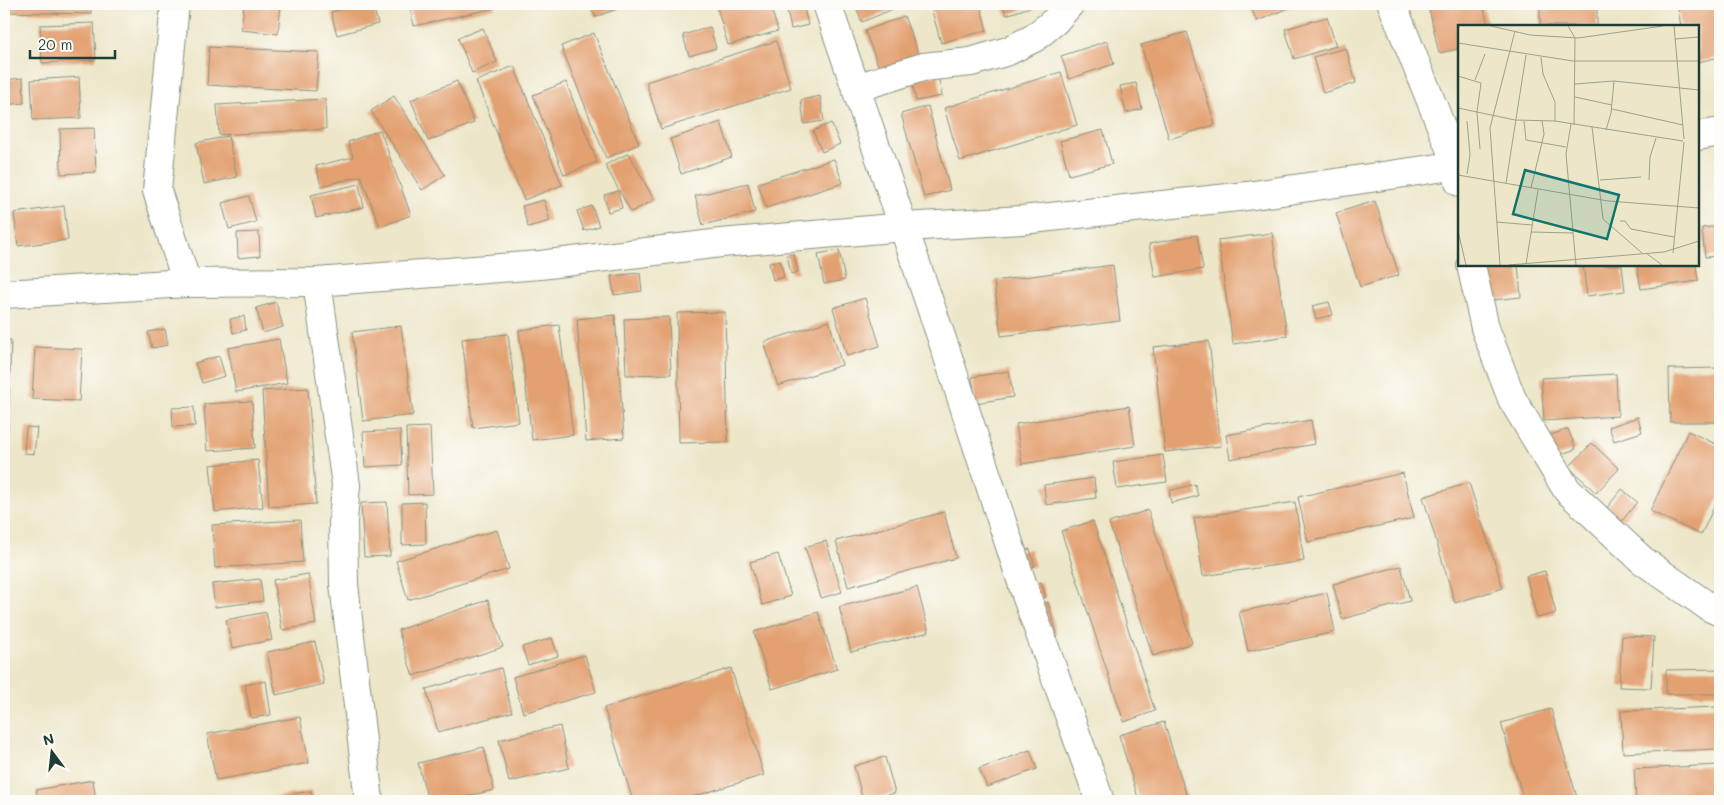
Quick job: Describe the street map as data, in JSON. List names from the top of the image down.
{
  "scale_bar": "20 m",
  "north": "top"
}
